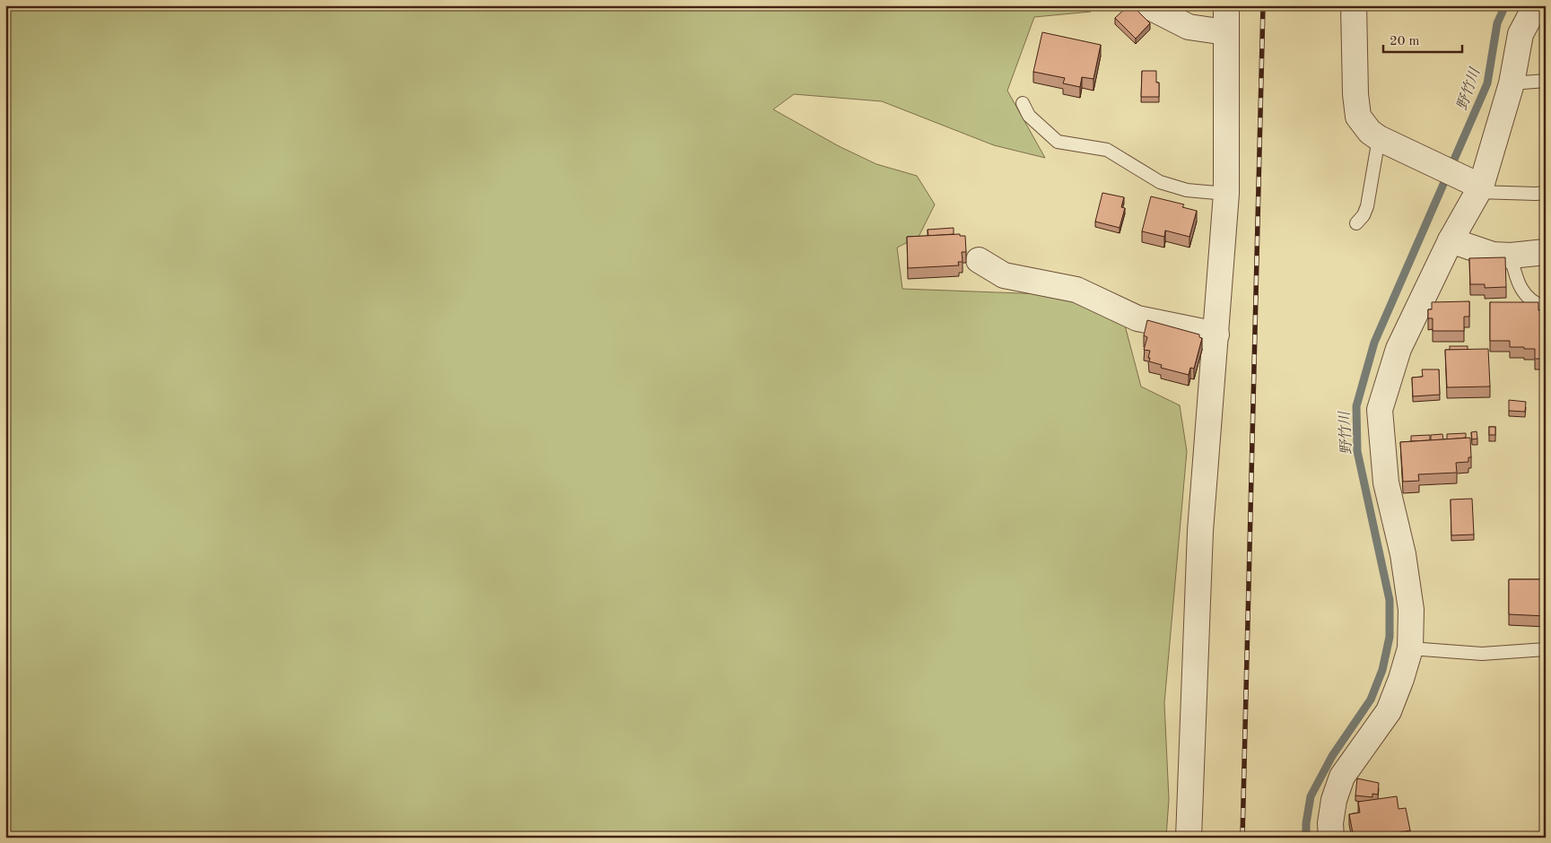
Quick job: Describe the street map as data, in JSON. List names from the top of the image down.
{
  "water": ["野竹川"],
  "scale_bar": "20 m"
}
